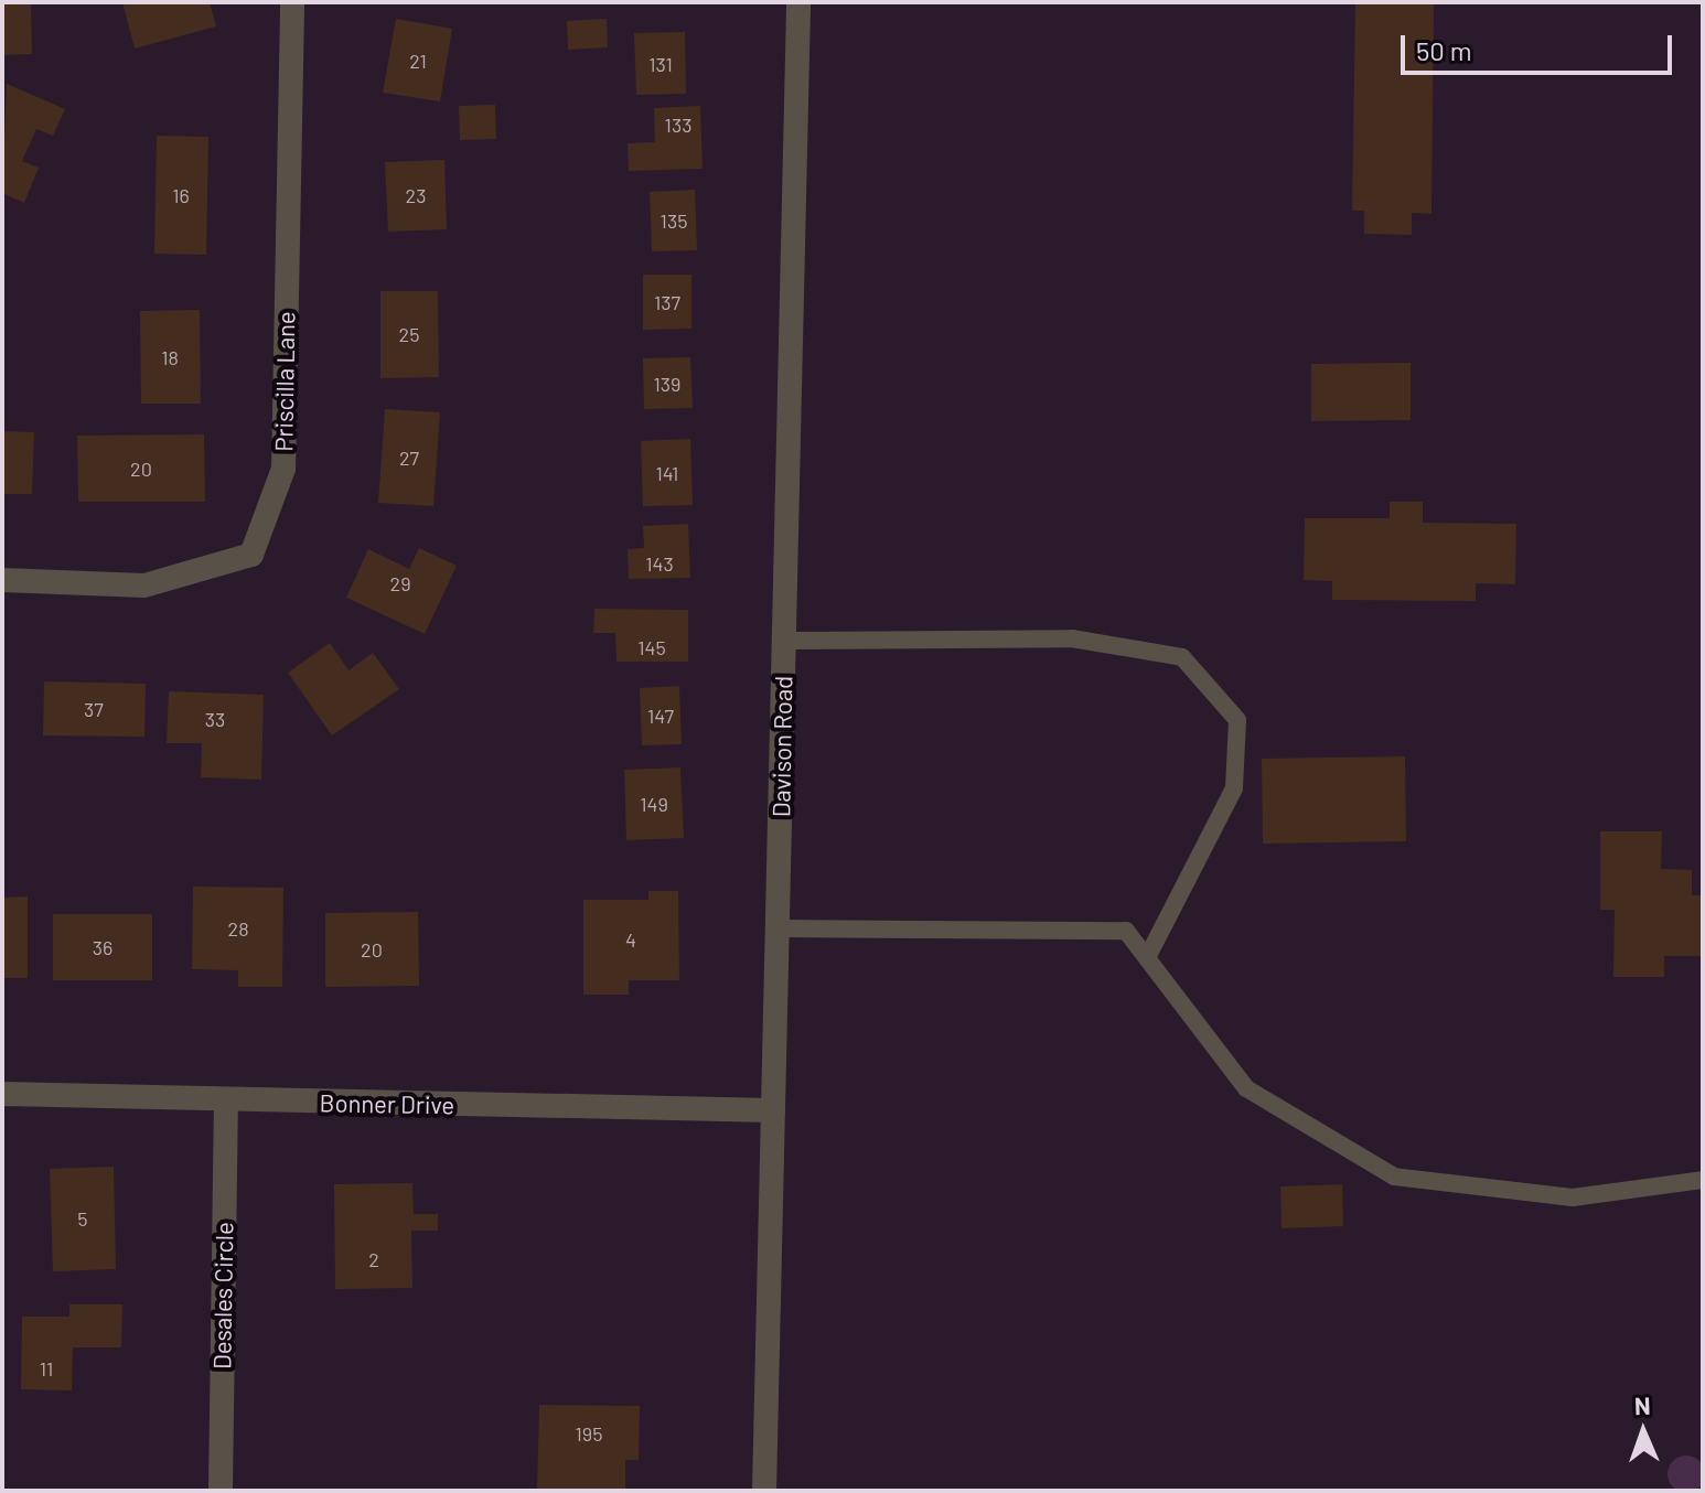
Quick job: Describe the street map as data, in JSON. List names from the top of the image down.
{
  "streets": {
    "street": [
      "Priscilla Lane",
      "Davison Road",
      "Bonner Drive",
      "Desales Circle"
    ]
  },
  "crossings": [
    ["Davison Road", "Bonner Drive"],
    ["Bonner Drive", "Desales Circle"]
  ],
  "house_numbers": [
    "21",
    "131",
    "133",
    "16",
    "23",
    "135",
    "137",
    "25",
    "18",
    "139",
    "27",
    "20",
    "141",
    "143",
    "29",
    "145",
    "37",
    "147",
    "33",
    "149",
    "28",
    "4",
    "36",
    "20",
    "5",
    "2",
    "11",
    "195"
  ],
  "scale_bar": "50 m",
  "north": "top"
}
